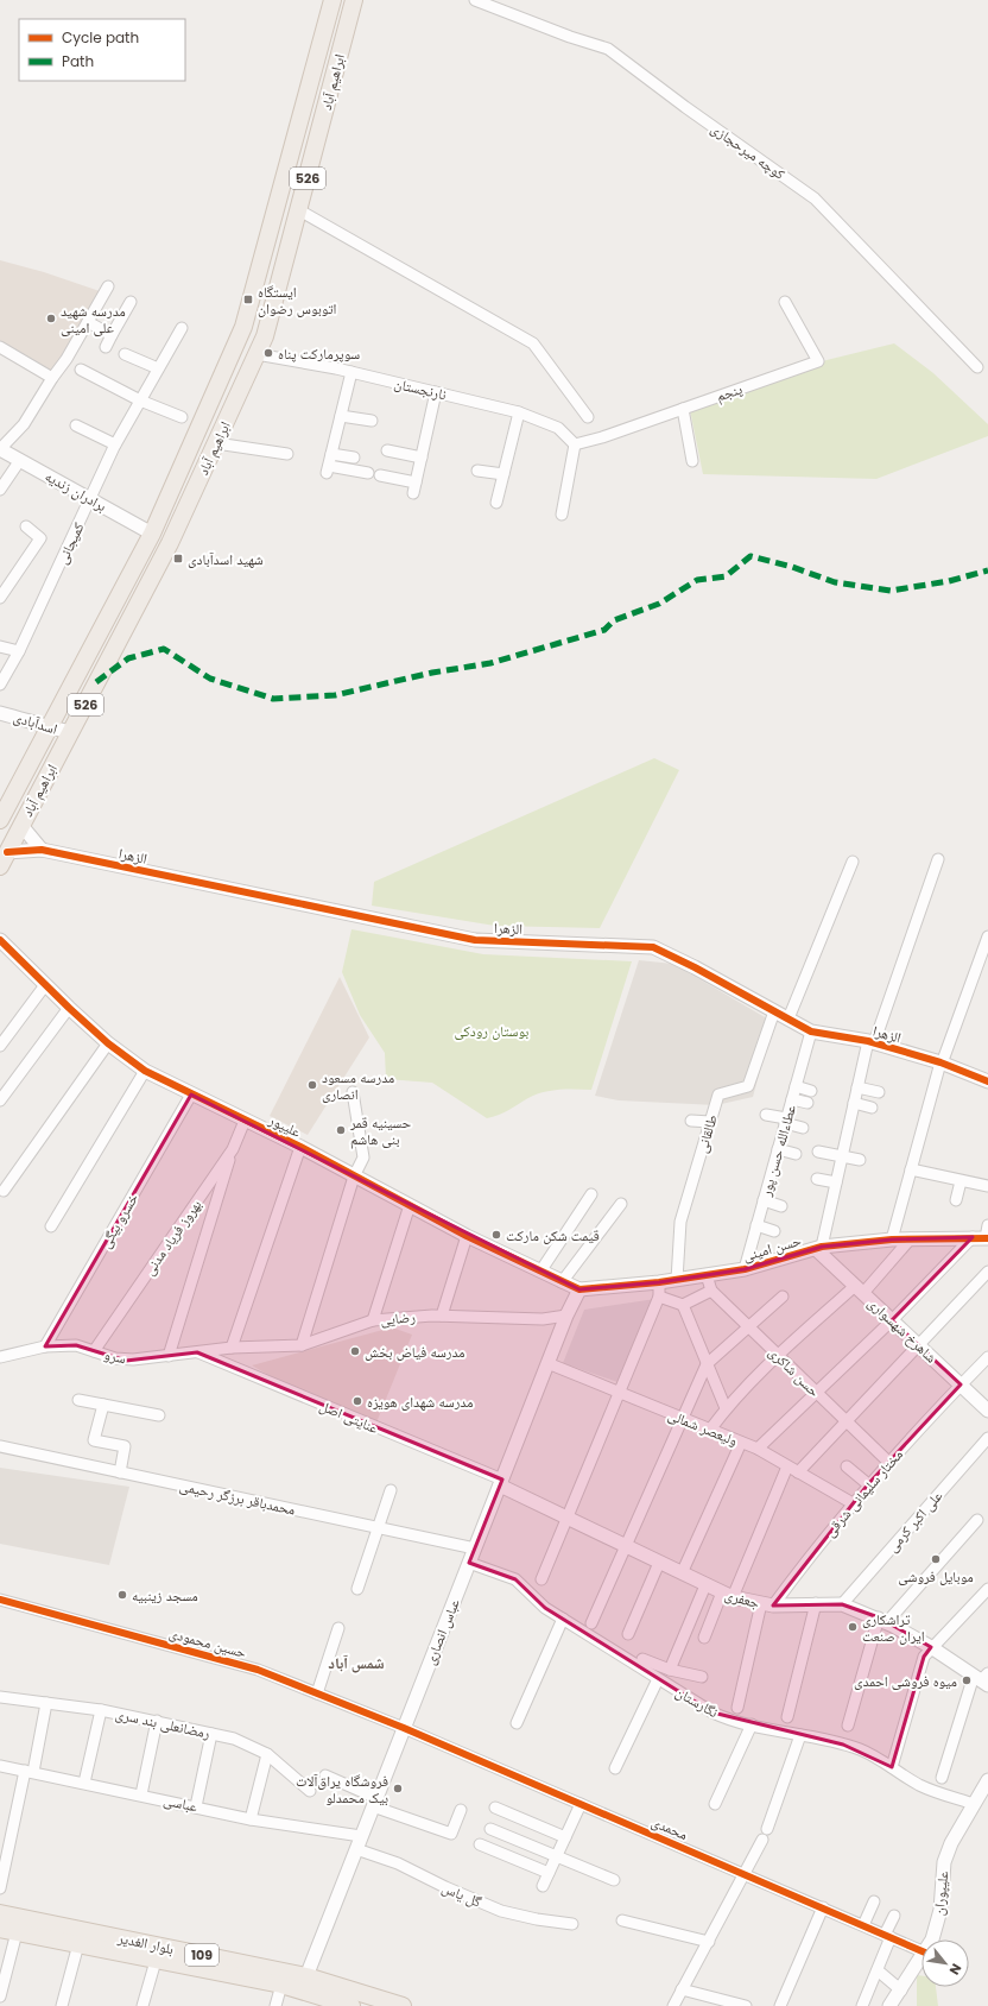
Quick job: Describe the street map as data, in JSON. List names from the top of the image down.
{
  "streets": {
    "main road": [
      "ابراهیم آباد",
      "526",
      "بلوار الغدیر",
      "109"
    ],
    "street": [
      "کوچه میرحجازی",
      "نارنجستان",
      "پنجم",
      "برادران زندیه",
      "کمیجانی",
      "اسدآبادی",
      "الزهرا",
      "علیپور",
      "طالقانی",
      "عطاءالله حسن پور",
      "خسرو بیگی",
      "بهروز فریاد مدنی",
      "حسن امینی",
      "رضایی",
      "شاهرخ شهسواری",
      "سرو",
      "حسن شاکری",
      "عنایتی اصل",
      "ولیعصر شمالی",
      "مختار سلیمانی شرقی",
      "محمدباقر برزگر رحیمی",
      "علی اکبر کرمی",
      "جعفری",
      "عباس انصاری",
      "حسین محمودی",
      "نگارستان",
      "رمضانعلی بند سری",
      "عباسی",
      "محمدی",
      "علیپوران",
      "گل یاس"
    ]
  },
  "crossings": [
    ["ابراهیم آباد", "نارنجستان"],
    ["ابراهیم آباد", "برادران زندیه"],
    ["ابراهیم آباد", "اسدآبادی"],
    ["ابراهیم آباد", "الزهرا"],
    ["نارنجستان", "پنجم"],
    ["برادران زندیه", "کمیجانی"],
    ["الزهرا", "طالقانی"],
    ["الزهرا", "عطاءالله حسن پور"],
    ["علیپور", "خسرو بیگی"],
    ["علیپور", "بهروز فریاد مدنی"],
    ["علیپور", "حسن امینی"],
    ["علیپور", "عباس انصاری"],
    ["طالقانی", "حسن امینی"],
    ["عطاءالله حسن پور", "حسن امینی"],
    ["خسرو بیگی", "سرو"],
    ["بهروز فریاد مدنی", "سرو"],
    ["حسن امینی", "شاهرخ شهسواری"],
    ["حسن امینی", "حسن شاکری"],
    ["حسن امینی", "عباس انصاری"],
    ["رضایی", "سرو"],
    ["رضایی", "عباس انصاری"],
    ["شاهرخ شهسواری", "مختار سلیمانی شرقی"],
    ["سرو", "عنایتی اصل"],
    ["حسن شاکری", "مختار سلیمانی شرقی"],
    ["عنایتی اصل", "جعفری"],
    ["عنایتی اصل", "عباس انصاری"],
    ["ولیعصر شمالی", "مختار سلیمانی شرقی"],
    ["ولیعصر شمالی", "عباس انصاری"],
    ["مختار سلیمانی شرقی", "جعفری"],
    ["محمدباقر برزگر رحیمی", "عباس انصاری"],
    ["علی اکبر کرمی", "جعفری"],
    ["جعفری", "عباس انصاری"],
    ["عباس انصاری", "حسین محمودی"],
    ["عباس انصاری", "نگارستان"],
    ["عباس انصاری", "عباسی"],
    ["عباس انصاری", "محمدی"],
    ["عباس انصاری", "گل یاس"],
    ["عباس انصاری", "بلوار الغدیر"],
    ["حسین محمودی", "محمدی"],
    ["نگارستان", "علیپوران"],
    ["عباسی", "گل یاس"]
  ],
  "districts": ["شمس آباد"],
  "parks": ["بوستان رودکی"],
  "places": {
    "transit": ["ایستگاه اتوبوس رضوان", "شهید اسدآبادی"],
    "other": [
      "مدرسه شهید علی امینی",
      "سوپرمارکت پناه",
      "مدرسه مسعود انصاری",
      "حسینیه قمر بنی هاشم",
      "قیمت شکن مارکت",
      "مدرسه فیاض بخش",
      "مدرسه شهدای هویزه",
      "موبایل فروشی",
      "مسجد زینبیه",
      "تراشکاری ایران صنعت",
      "میوه فروشی احمدی",
      "فروشگاه یراق‌آلات بیک محمدلو"
    ]
  },
  "legend": ["Cycle path", "Path"],
  "north": "bottom right"
}
